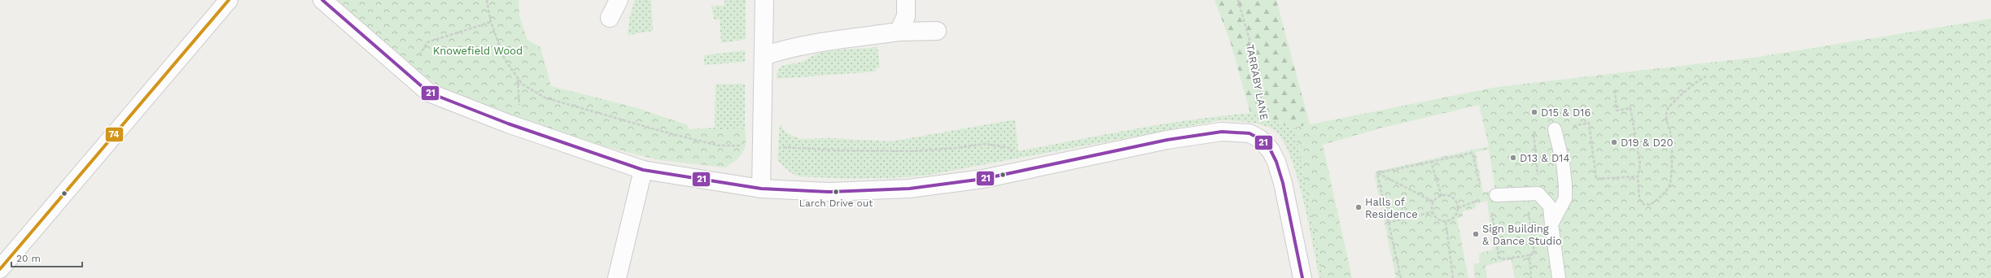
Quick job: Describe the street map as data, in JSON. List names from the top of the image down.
{
  "streets": {
    "path": ["TARRABY LANE"]
  },
  "parks": ["Knowefield Wood"],
  "places": [
    "D15 & D16",
    "D19 & D20",
    "D13 & D14",
    "Larch Drive out",
    "Halls of Residence",
    "Sign Building & Dance Studio"
  ],
  "lines": ["transit line 21", "transit line 74"],
  "scale_bar": "20 m"
}
